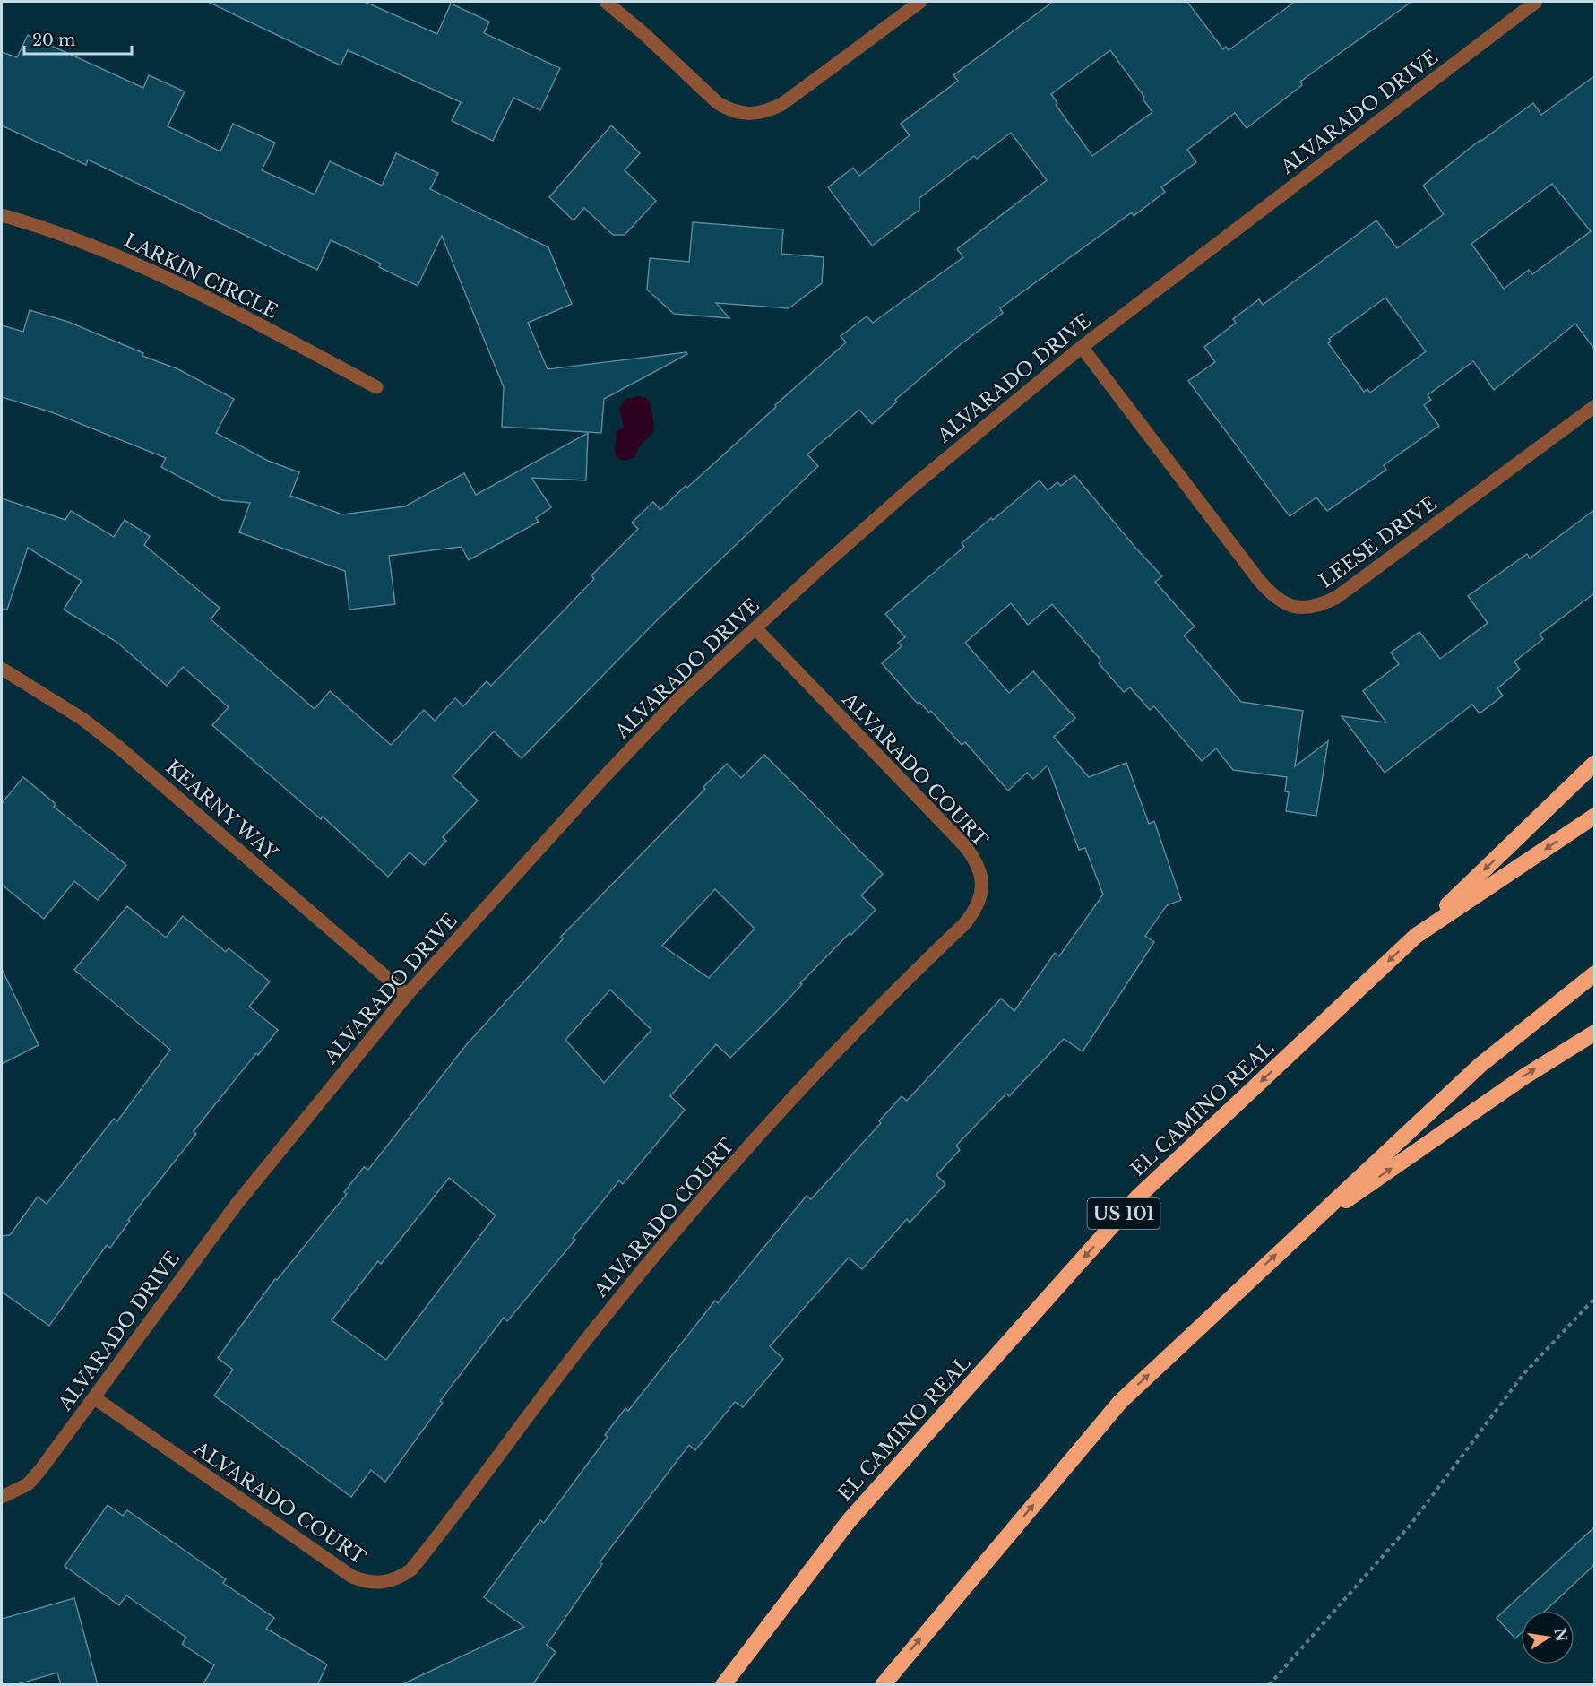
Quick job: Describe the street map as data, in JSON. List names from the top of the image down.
{
  "streets": {
    "highway": ["EL CAMINO REAL", "US 101"],
    "street": [
      "ALVARADO DRIVE",
      "LARKIN CIRCLE",
      "LEESE DRIVE",
      "ALVARADO COURT",
      "KEARNY WAY"
    ]
  },
  "crossings": [
    ["ALVARADO DRIVE", "LEESE DRIVE"],
    ["ALVARADO DRIVE", "ALVARADO COURT"],
    ["ALVARADO DRIVE", "KEARNY WAY"]
  ],
  "scale_bar": "20 m",
  "north": "right"
}
